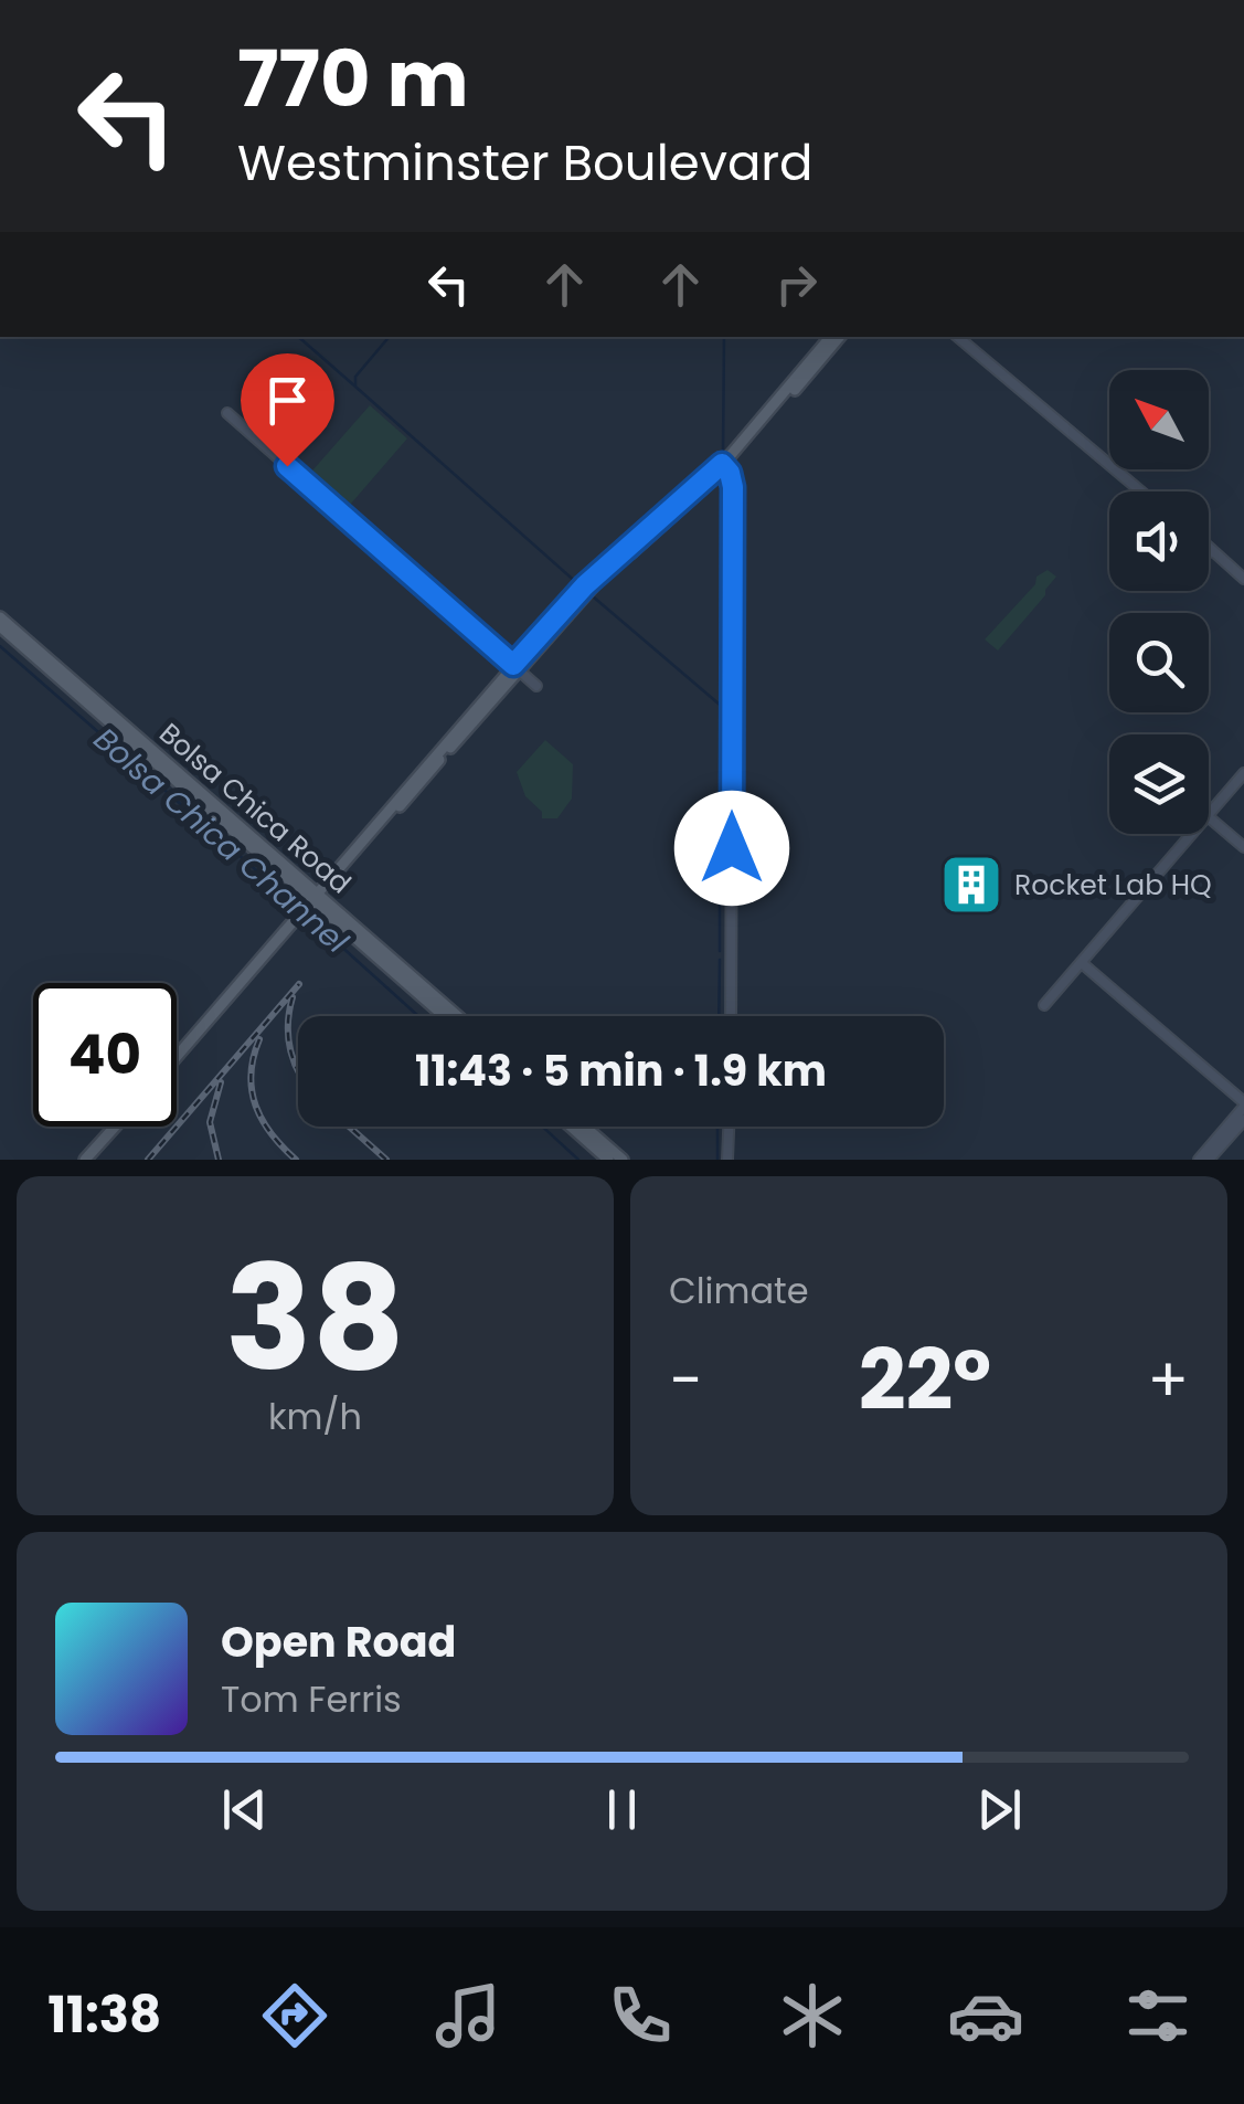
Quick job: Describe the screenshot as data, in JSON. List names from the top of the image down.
{
  "streets": {
    "main road": ["Bolsa Chica Road"]
  },
  "water": ["Bolsa Chica Channel"],
  "places": {
    "building": ["Rocket Lab HQ"]
  },
  "north": "top left",
  "page": {
    "turn": ["770 m", "Westminster Boulevard"],
    "limit": "40",
    "trip": "11:43 · 5 min · 1.9 km",
    "tile": [
      ["38", "km/h"],
      "Climate"
    ],
    "heat": ["−", "22°", "+"],
    "song": ["Open Road", "Tom Ferris"],
    "tabs": "11:38"
  }
}
